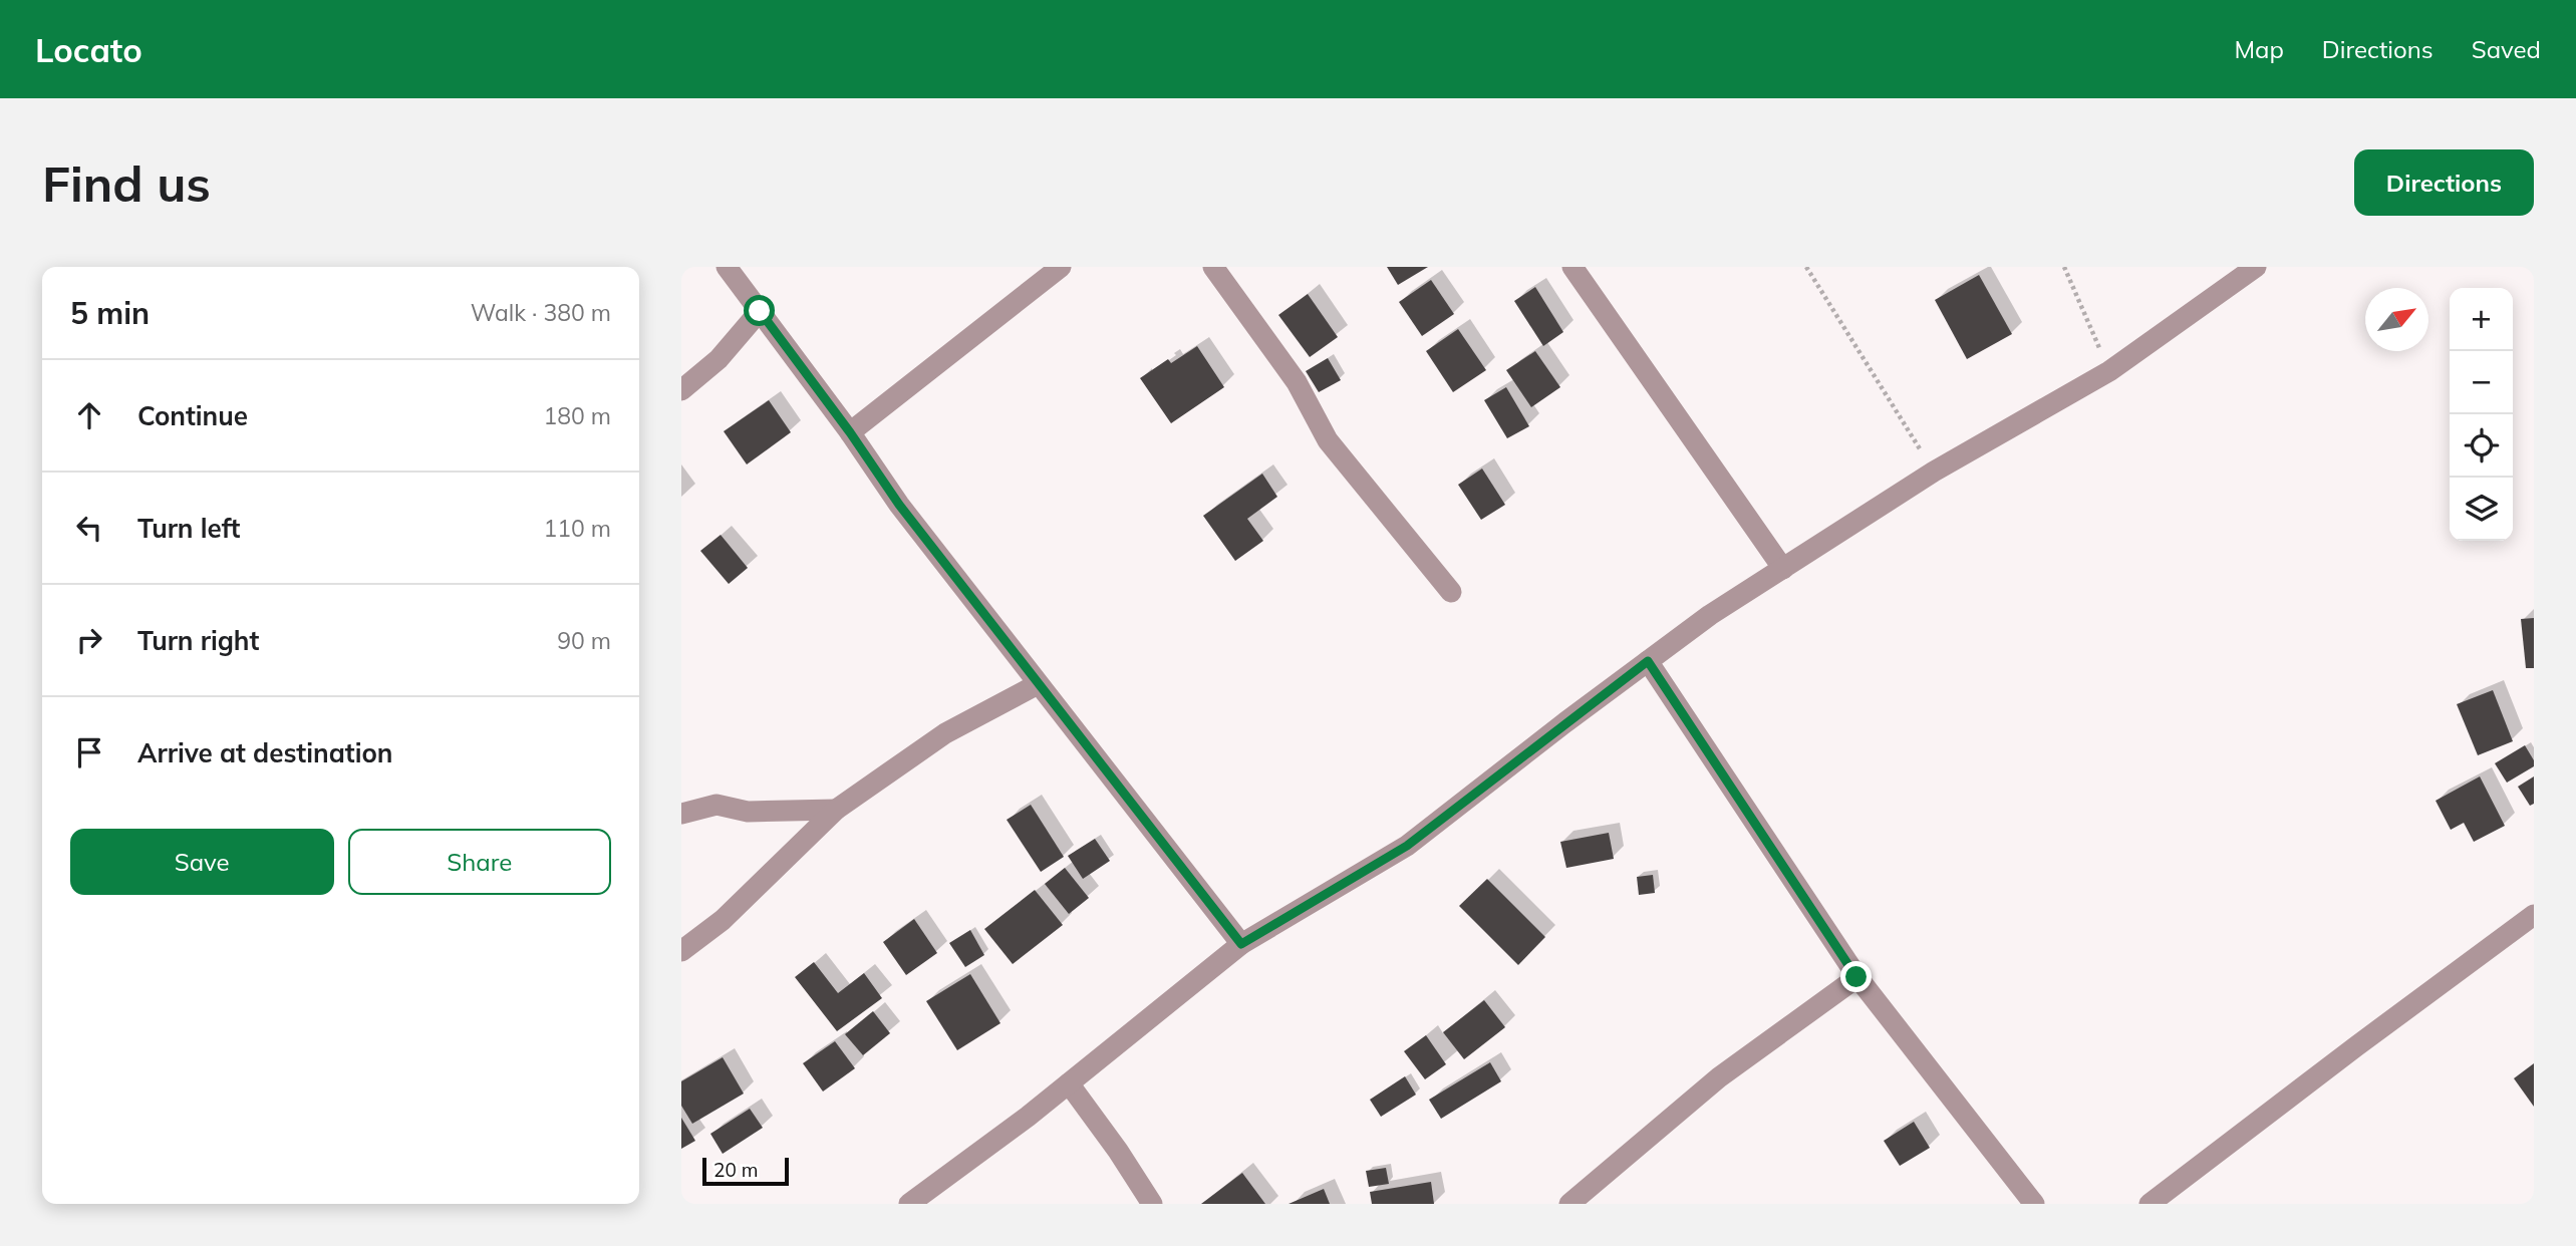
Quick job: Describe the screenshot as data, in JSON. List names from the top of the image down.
{
  "scale_bar": "20 m",
  "north": "top right",
  "page": {
    "header": "Locato",
    "nav": ["Map", "Directions", "Saved"],
    "buttons": [
      "Directions",
      ["Save", "Share"]
    ],
    "title": "Find us",
    "heading": ["5 min", "Walk · 380 m"],
    "map_buttons": ["+", "−"],
    "list": [
      ["Continue", "180 m"],
      ["Turn left", "110 m"],
      ["Turn right", "90 m"],
      "Arrive at destination"
    ],
    "scale": "20 m"
  }
}
